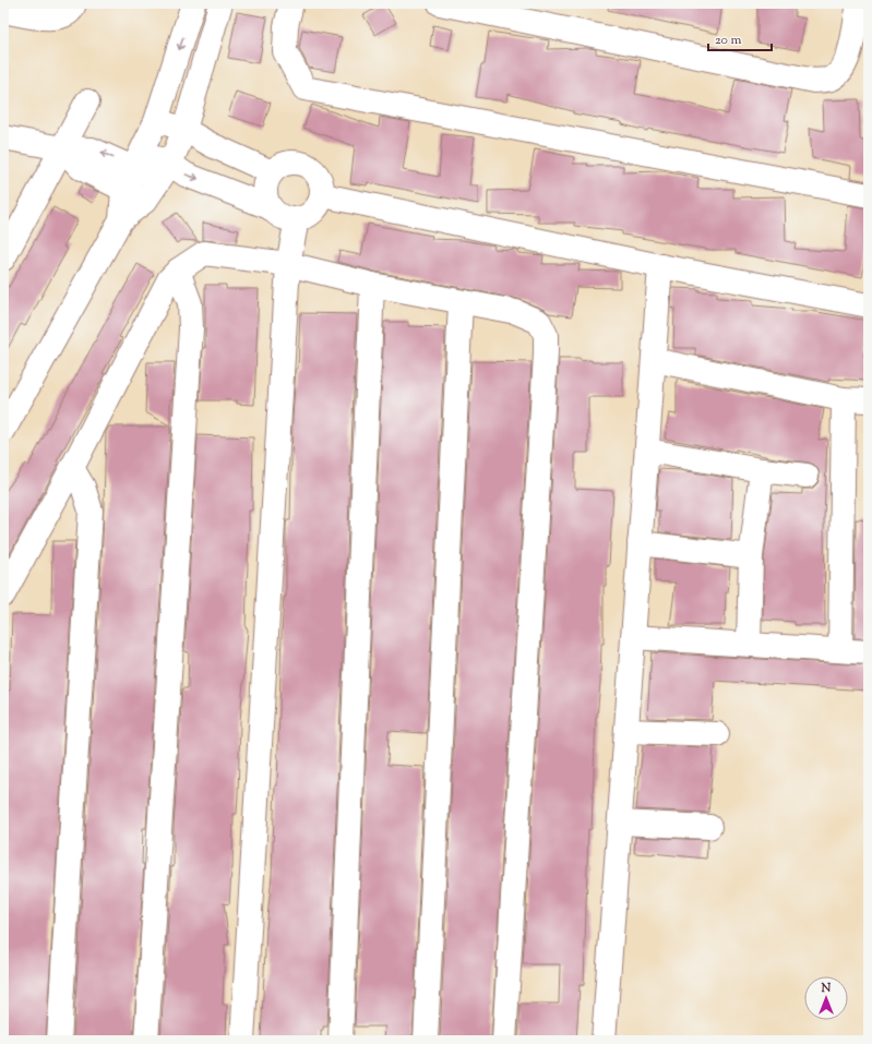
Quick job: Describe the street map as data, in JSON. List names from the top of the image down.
{
  "scale_bar": "20 m",
  "north": "top"
}
